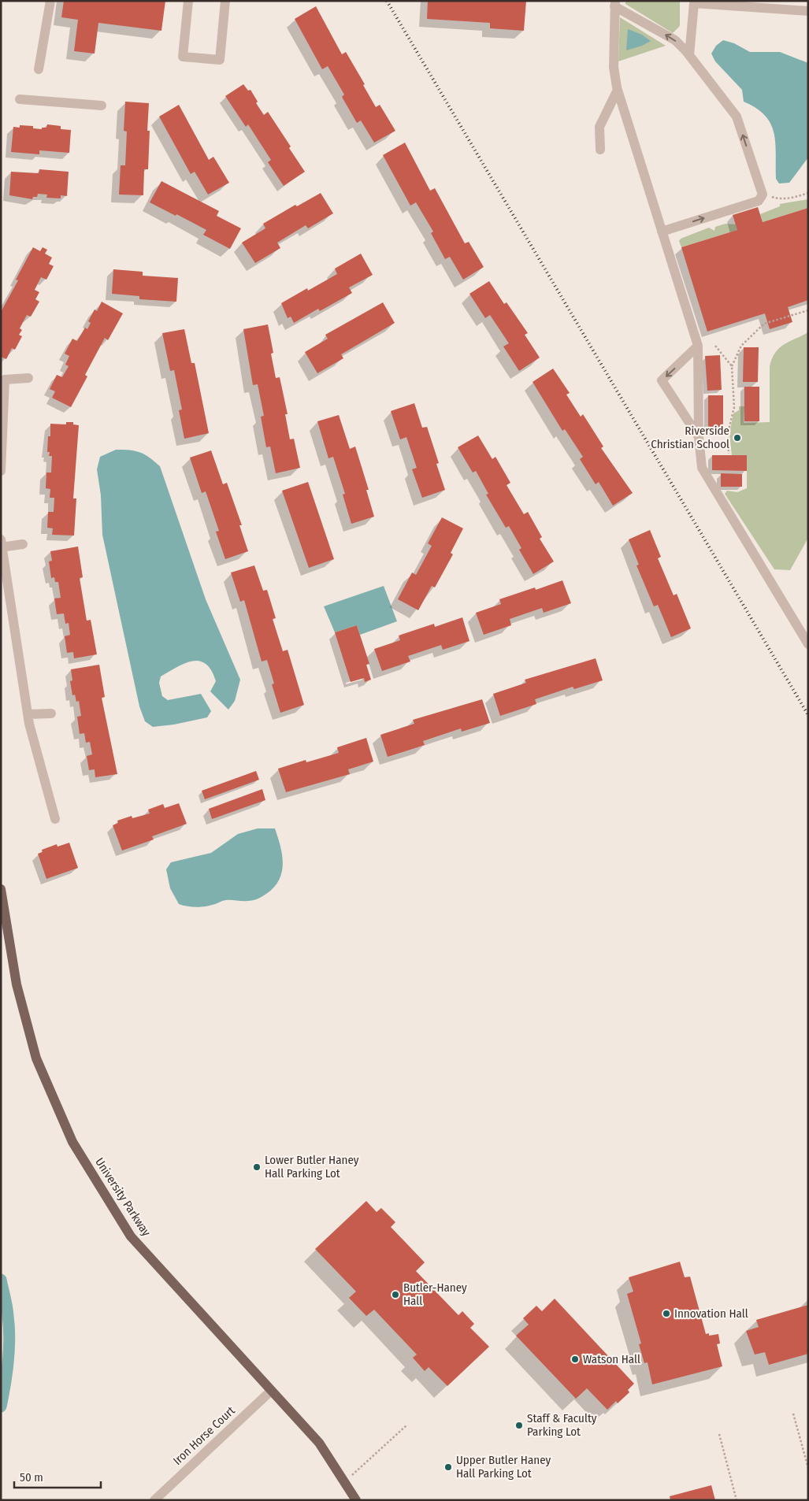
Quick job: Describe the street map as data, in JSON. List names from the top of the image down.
{
  "streets": {
    "main road": ["University Parkway"],
    "street": ["Iron Horse Court"]
  },
  "crossings": [
    ["University Parkway", "Iron Horse Court"]
  ],
  "places": [
    "Riverside Christian School",
    "Lower Butler Haney Hall Parking Lot",
    "Butler-Haney Hall",
    "Innovation Hall",
    "Watson Hall",
    "Staff & Faculty Parking Lot",
    "Upper Butler Haney Hall Parking Lot"
  ],
  "scale_bar": "50 m"
}
